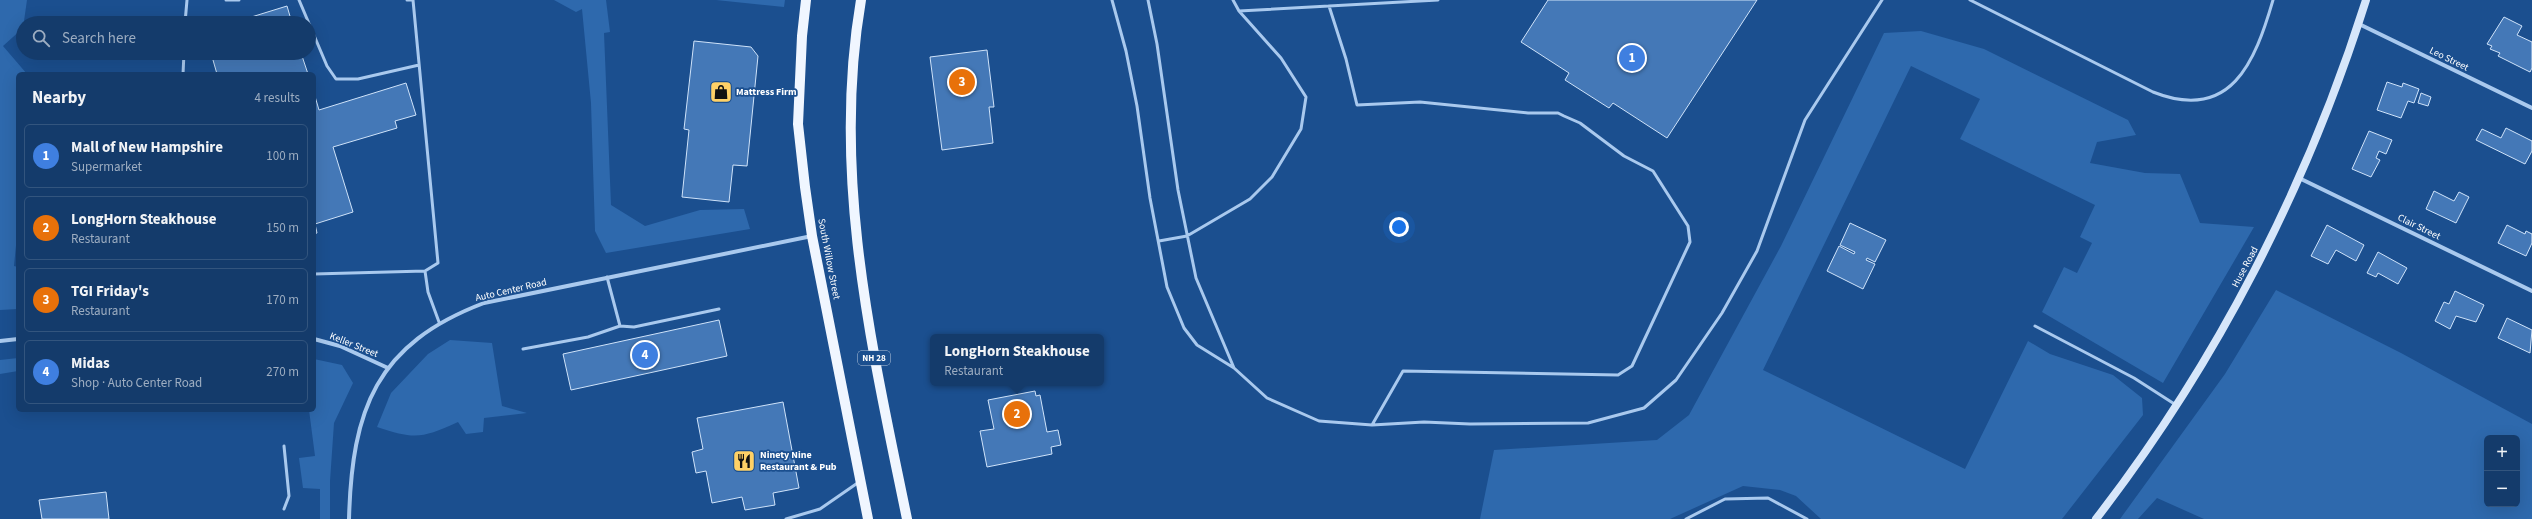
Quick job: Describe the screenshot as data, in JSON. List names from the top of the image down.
{
  "streets": {
    "main road": ["South Willow Street", "NH 28"],
    "street": [
      "Leo Street",
      "Clair Street",
      "Huse Road",
      "Auto Center Road",
      "Keller Street"
    ]
  },
  "crossings": [
    ["Leo Street", "Huse Road"],
    ["Clair Street", "Huse Road"],
    ["South Willow Street", "Auto Center Road"],
    ["Auto Center Road", "Keller Street"]
  ],
  "places": {
    "shop": ["Mattress Firm"],
    "restaurant": ["Ninety Nine Restaurant & Pub"]
  },
  "page": {
    "search": "Search here",
    "pins": [
      "1",
      "3",
      "4",
      "2"
    ],
    "heading": ["Nearby", "4 results"],
    "list": [
      {
        "mark": "1",
        "name": "Mall of New Hampshire",
        "note": "Supermarket",
        "value": "100 m"
      },
      {
        "mark": "2",
        "name": "LongHorn Steakhouse",
        "note": "Restaurant",
        "value": "150 m"
      },
      {
        "mark": "3",
        "name": "TGI Friday's",
        "note": "Restaurant",
        "value": "170 m"
      },
      {
        "mark": "4",
        "name": "Midas",
        "note": "Shop · Auto Center Road",
        "value": "270 m"
      }
    ],
    "popup": ["LongHorn Steakhouse", "Restaurant"],
    "map_buttons": ["+", "−"]
  }
}
